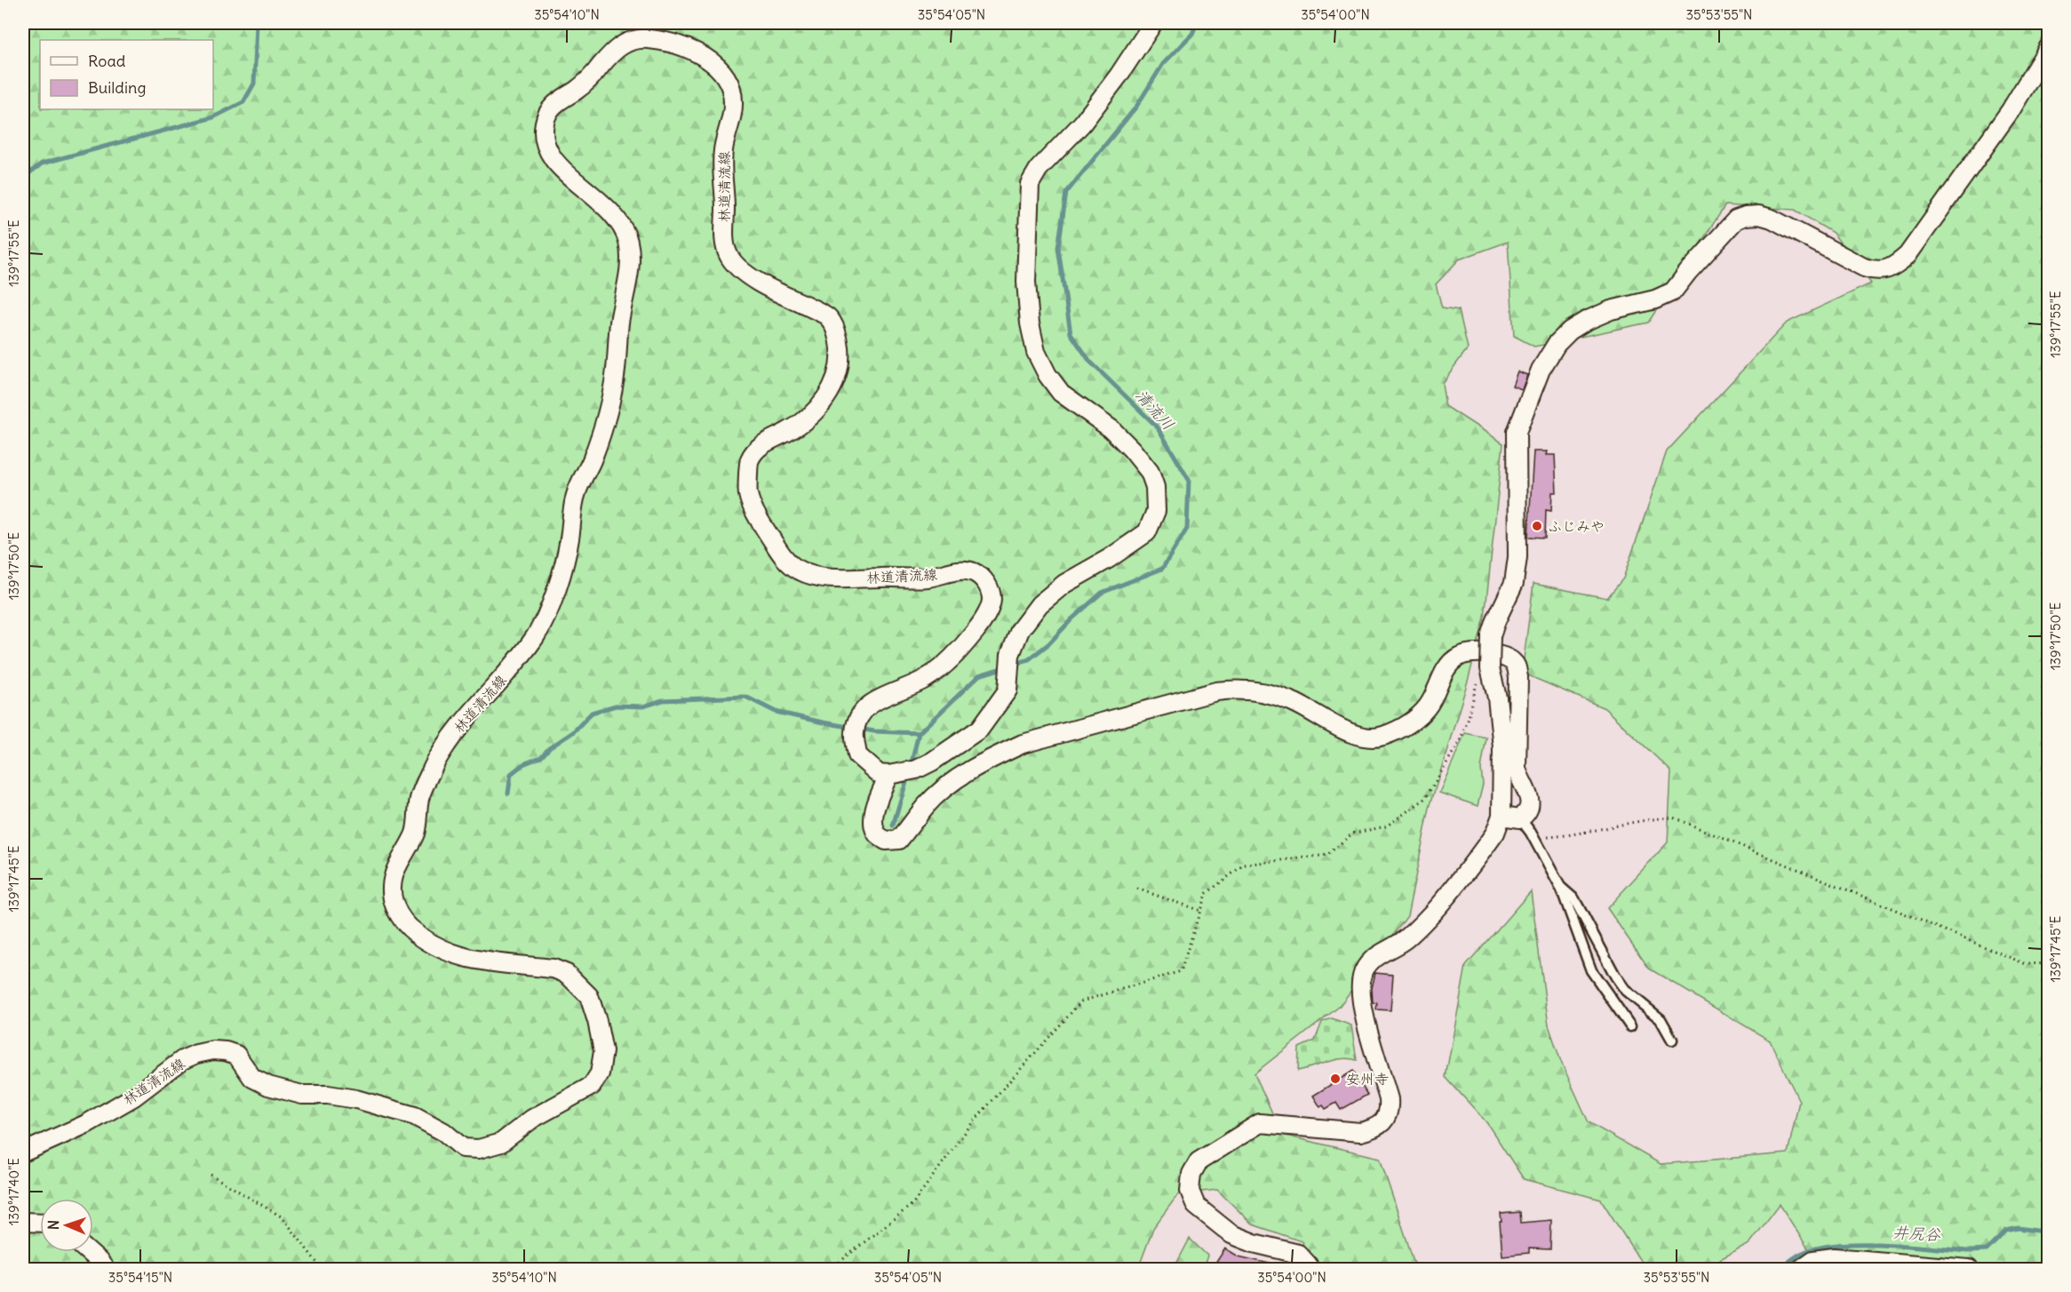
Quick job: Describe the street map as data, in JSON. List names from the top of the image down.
{
  "streets": {
    "street": ["林道清流線"]
  },
  "water": ["清流川", "井尻谷"],
  "places": ["ふじみや", "安州寺"],
  "legend": ["Road", "Building"],
  "north": "left",
  "coordinates": [
    "35°54'10\"N",
    "35°54'05\"N",
    "35°54'00\"N",
    "35°53'55\"N",
    "139°17'55\"E",
    "139°17'50\"E",
    "139°17'45\"E",
    "139°17'40\"E",
    "35°54'15\"N"
  ]
}
